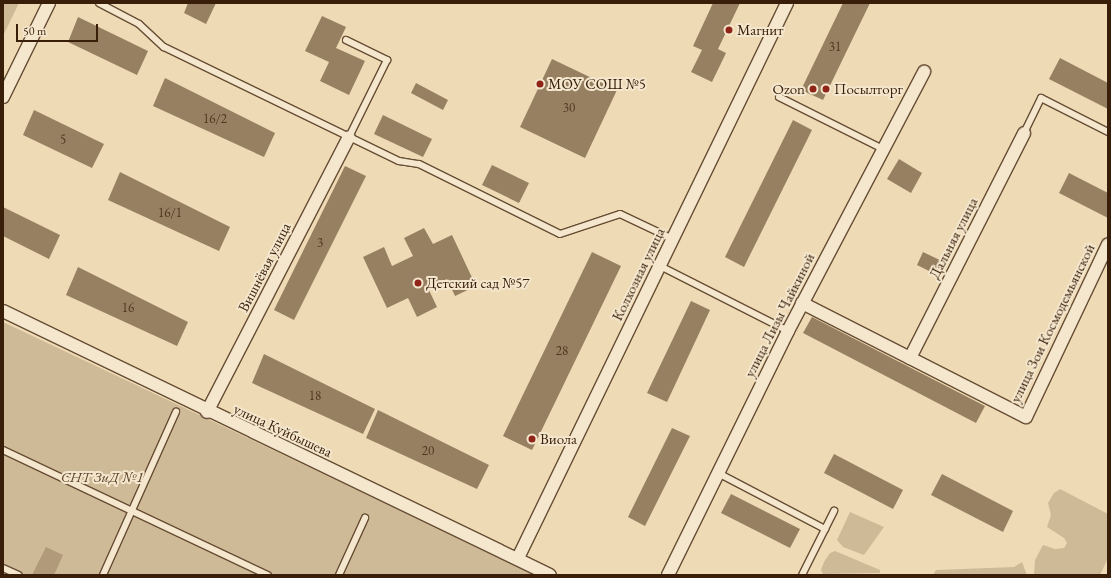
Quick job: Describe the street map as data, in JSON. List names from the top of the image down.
{
  "streets": {
    "street": [
      "Дальняя улица",
      "Вишнёвая улица",
      "Колхозная улица",
      "улица Лизы Чайкиной",
      "улица Зои Космодемьянской",
      "улица Куйбышева"
    ]
  },
  "crossings": [
    ["Дальняя улица", "улица Зои Космодемьянской"],
    ["Вишнёвая улица", "улица Куйбышева"],
    ["Колхозная улица", "улица Куйбышева"]
  ],
  "parks": ["СНТ ЗиД №1"],
  "places": [
    "Магнит",
    "МОУ СОШ №5",
    "Ozon",
    "Посылторг",
    "Детский сад №57",
    "Виола"
  ],
  "house_numbers": [
    "31",
    "30",
    "16/2",
    "5",
    "16/1",
    "3",
    "16",
    "28",
    "18",
    "20"
  ],
  "scale_bar": "50 m"
}
